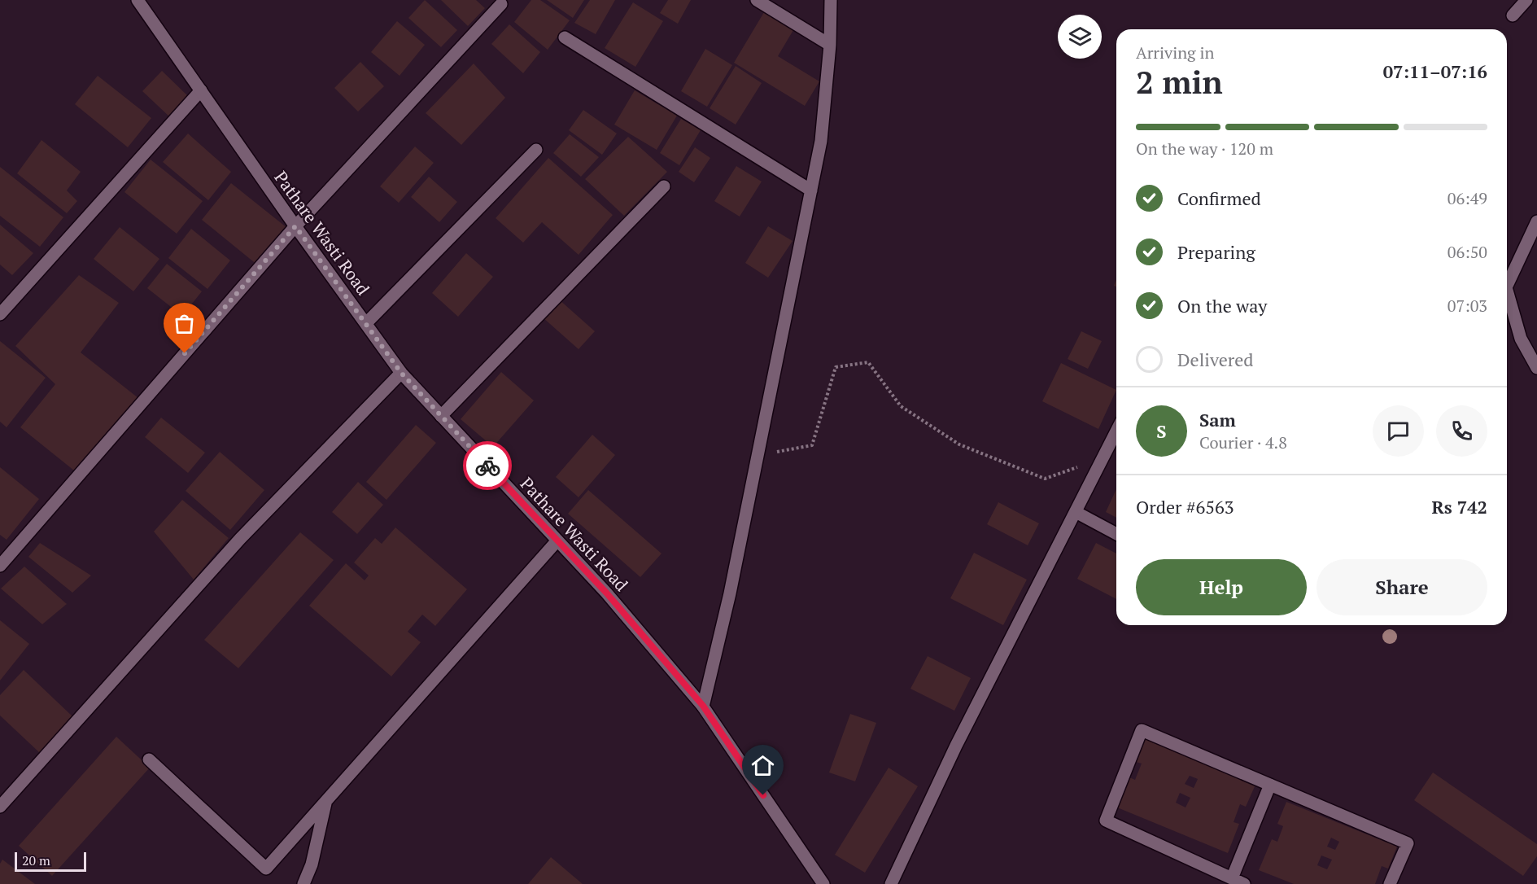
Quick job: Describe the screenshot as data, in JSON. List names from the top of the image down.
{
  "streets": {
    "street": ["Pathare Wasti Road"]
  },
  "scale_bar": "20 m",
  "page": {
    "heading": ["2 min", "Arriving in", "07:11–07:16"],
    "panel": [
      "Sam",
      "Courier · 4.8",
      "Order #6563",
      "Rs 742"
    ],
    "bar": "On the way · 120 m",
    "list": [
      ["Confirmed", "06:49"],
      ["Preparing", "06:50"],
      ["On the way", "07:03"],
      "Delivered"
    ],
    "round": "S",
    "buttons": ["Help", "Share"],
    "scale": "20 m"
  }
}
